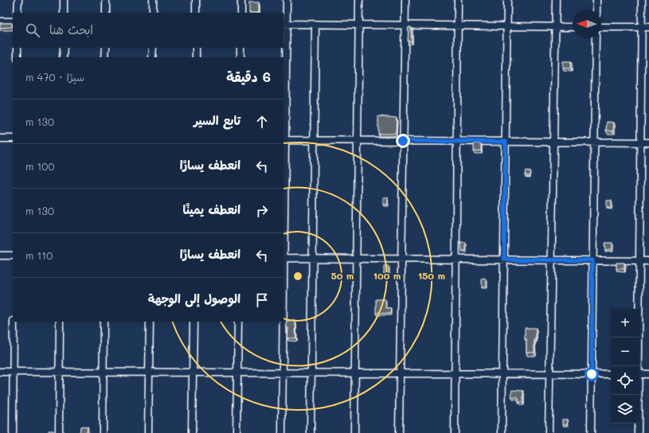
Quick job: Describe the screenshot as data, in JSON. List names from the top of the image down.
{
  "north": "left",
  "page": {
    "search": "ابحث هنا",
    "heading": ["6 دقيقة", "سيرًا · 470 m"],
    "list": [
      ["تابع السير", "130 m"],
      ["انعطف يسارًا", "100 m"],
      ["انعطف يمينًا", "130 m"],
      ["انعطف يسارًا", "110 m"],
      "الوصول إلى الوجهة"
    ],
    "map_buttons": ["+", "−"]
  },
  "rings": ["50 m", "100 m", "150 m"]
}
